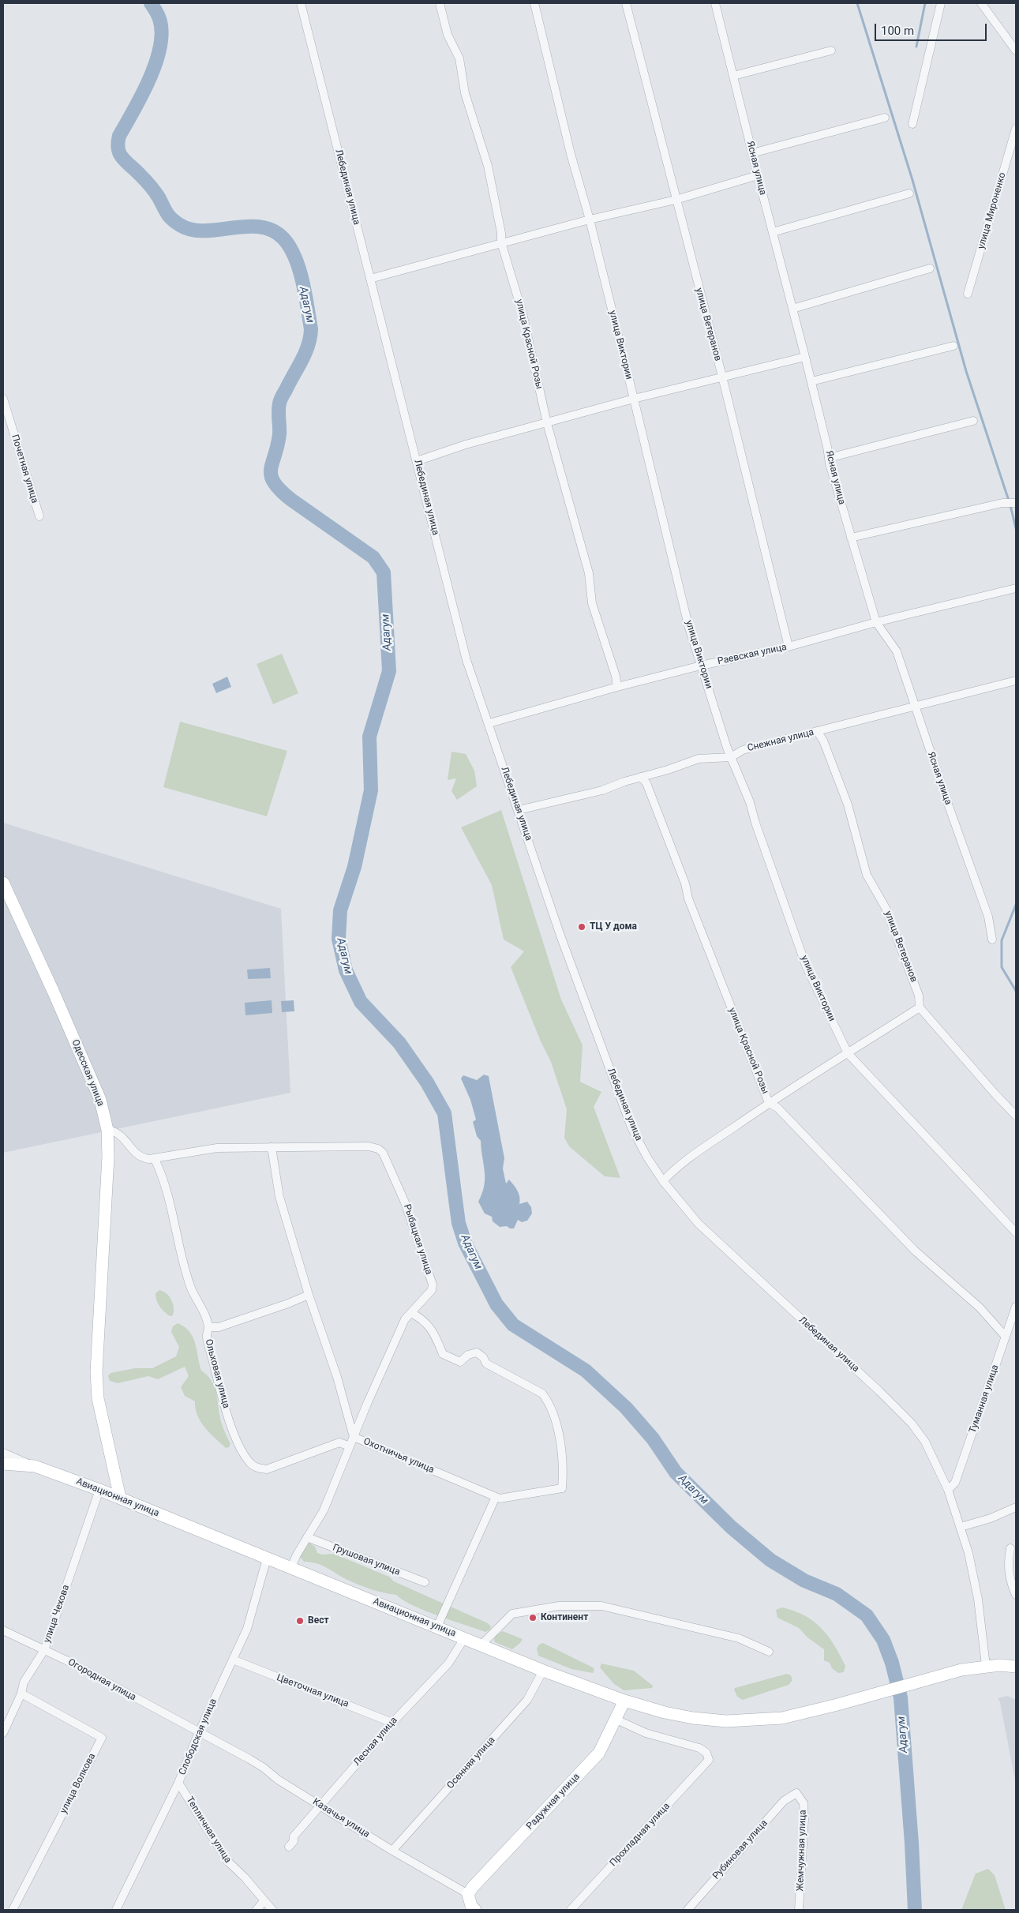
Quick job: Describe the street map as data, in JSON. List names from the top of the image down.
{
  "streets": {
    "main road": ["Одесская улица", "Авиационная улица", "Радужная улица"],
    "street": [
      "Ясная улица",
      "Лебединая улица",
      "улица Мироненко",
      "улица Ветеранов",
      "улица Красной Розы",
      "улица Виктории",
      "Почетная улица",
      "Раевская улица",
      "Снежная улица",
      "Рыбацкая улица",
      "Ольховая улица",
      "Туманная улица",
      "Охотничья улица",
      "Грушовая улица",
      "улица Чехова",
      "Огородная улица",
      "Цветочная улица",
      "Слободская улица",
      "Лесная улица",
      "Осенняя улица",
      "улица Волкова",
      "Казачья улица",
      "Тепличная улица",
      "Прохладная улица",
      "Рубиновая улица",
      "Жемчужная улица"
    ]
  },
  "crossings": [
    ["Ясная улица", "Раевская улица"],
    ["Ясная улица", "Снежная улица"],
    ["Лебединая улица", "Раевская улица"],
    ["Лебединая улица", "Снежная улица"],
    ["Лебединая улица", "Туманная улица"],
    ["Лебединая улица", "Авиационная улица"],
    ["улица Ветеранов", "Раевская улица"],
    ["улица Ветеранов", "Снежная улица"],
    ["улица Красной Розы", "Раевская улица"],
    ["улица Красной Розы", "Снежная улица"],
    ["улица Красной Розы", "Туманная улица"],
    ["улица Виктории", "Раевская улица"],
    ["улица Виктории", "Снежная улица"],
    ["Одесская улица", "Авиационная улица"],
    ["Рыбацкая улица", "Охотничья улица"],
    ["Авиационная улица", "улица Чехова"],
    ["Авиационная улица", "Слободская улица"],
    ["Авиационная улица", "Лесная улица"],
    ["Авиационная улица", "Осенняя улица"],
    ["Авиационная улица", "Радужная улица"],
    ["улица Чехова", "Огородная улица"],
    ["улица Чехова", "улица Волкова"],
    ["Огородная улица", "Слободская улица"],
    ["Огородная улица", "Казачья улица"],
    ["Цветочная улица", "Слободская улица"],
    ["Цветочная улица", "Лесная улица"],
    ["Слободская улица", "Казачья улица"],
    ["Слободская улица", "Тепличная улица"],
    ["Лесная улица", "Казачья улица"],
    ["Осенняя улица", "Казачья улица"],
    ["Радужная улица", "Казачья улица"],
    ["Радужная улица", "Прохладная улица"],
    ["Рубиновая улица", "Жемчужная улица"]
  ],
  "water": ["Адагум"],
  "places": ["ТЦ У дома", "Континент", "Вест"],
  "scale_bar": "100 m"
}
